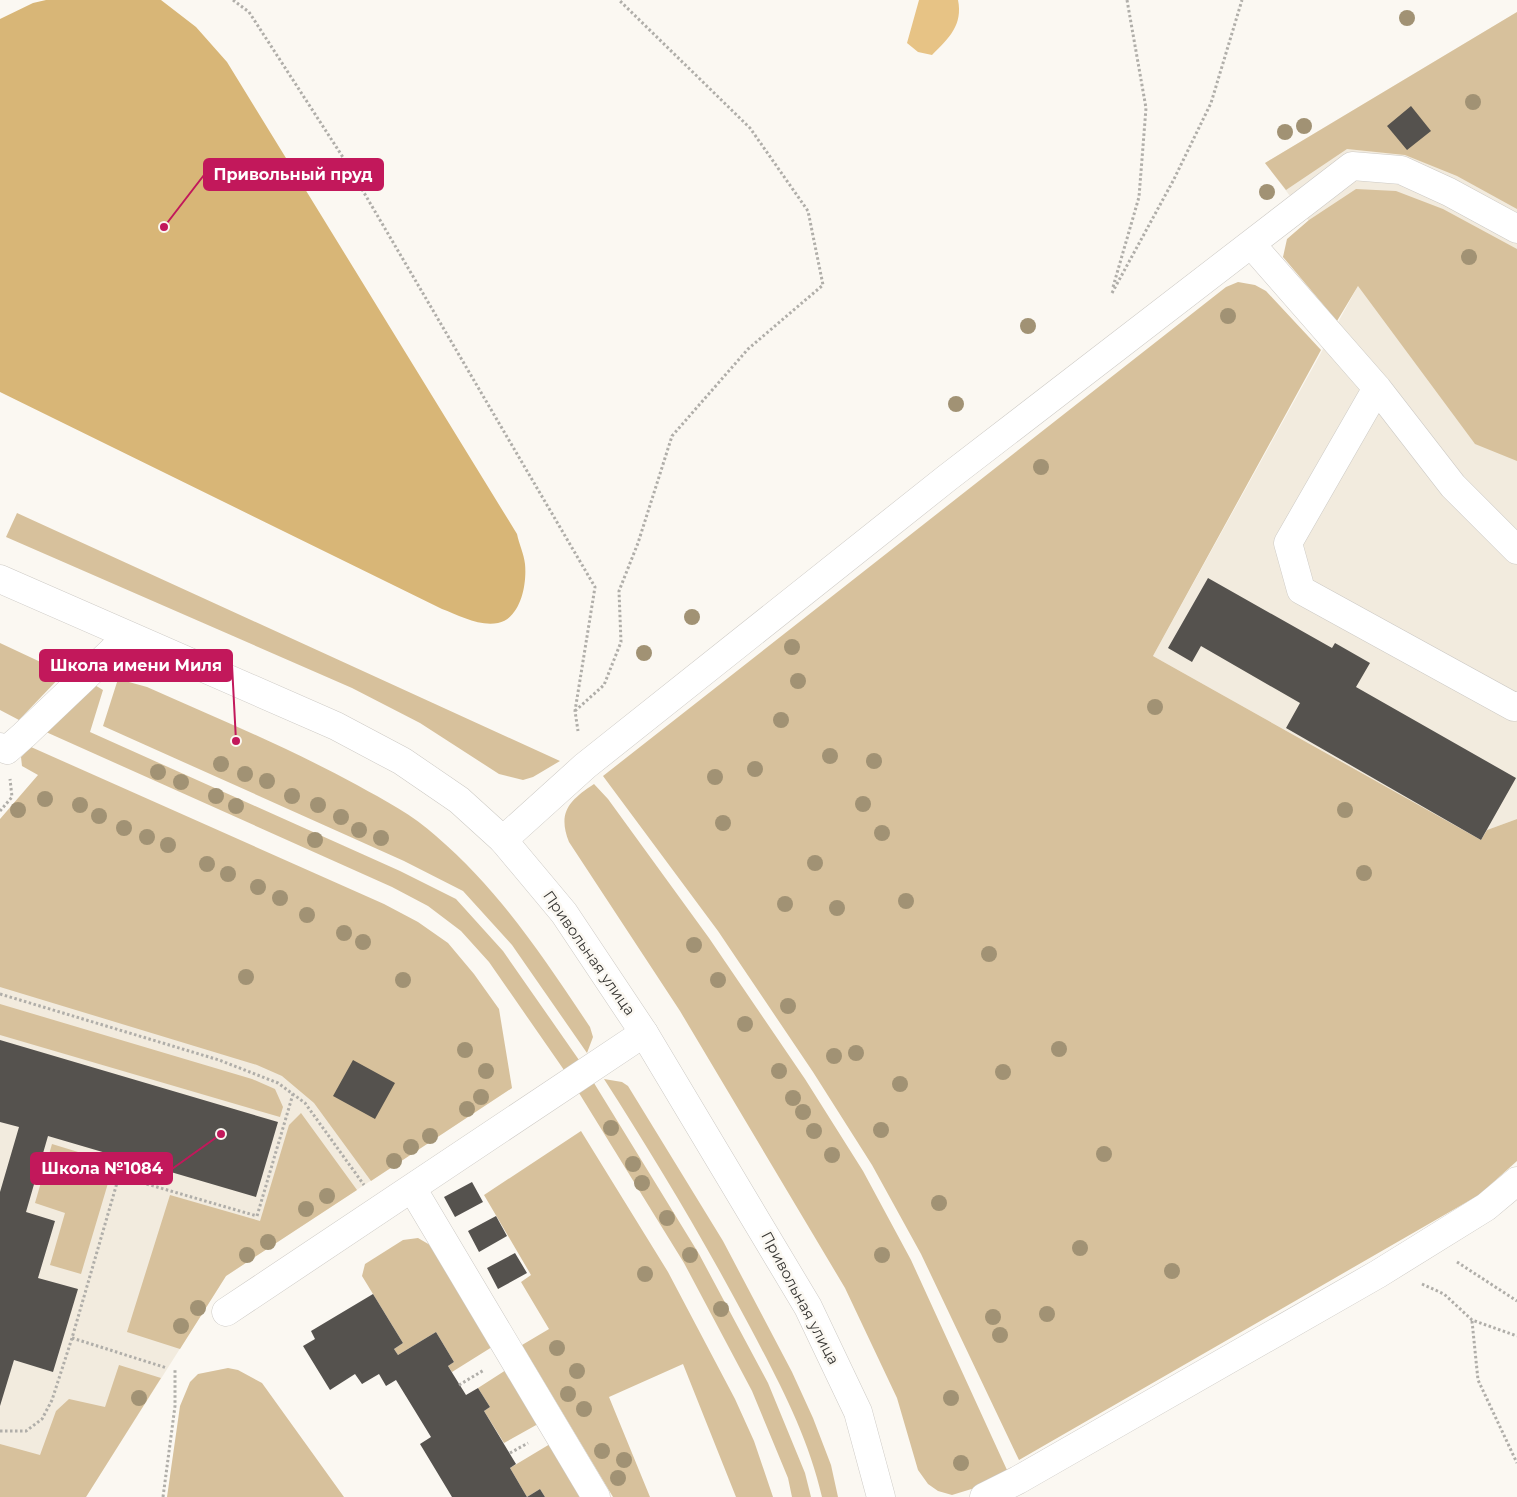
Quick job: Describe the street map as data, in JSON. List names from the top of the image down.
{
  "streets": {
    "main road": ["Привольная улица"]
  },
  "places": ["Привольный пруд", "Школа имени Миля", "Школа №1084"]
}
